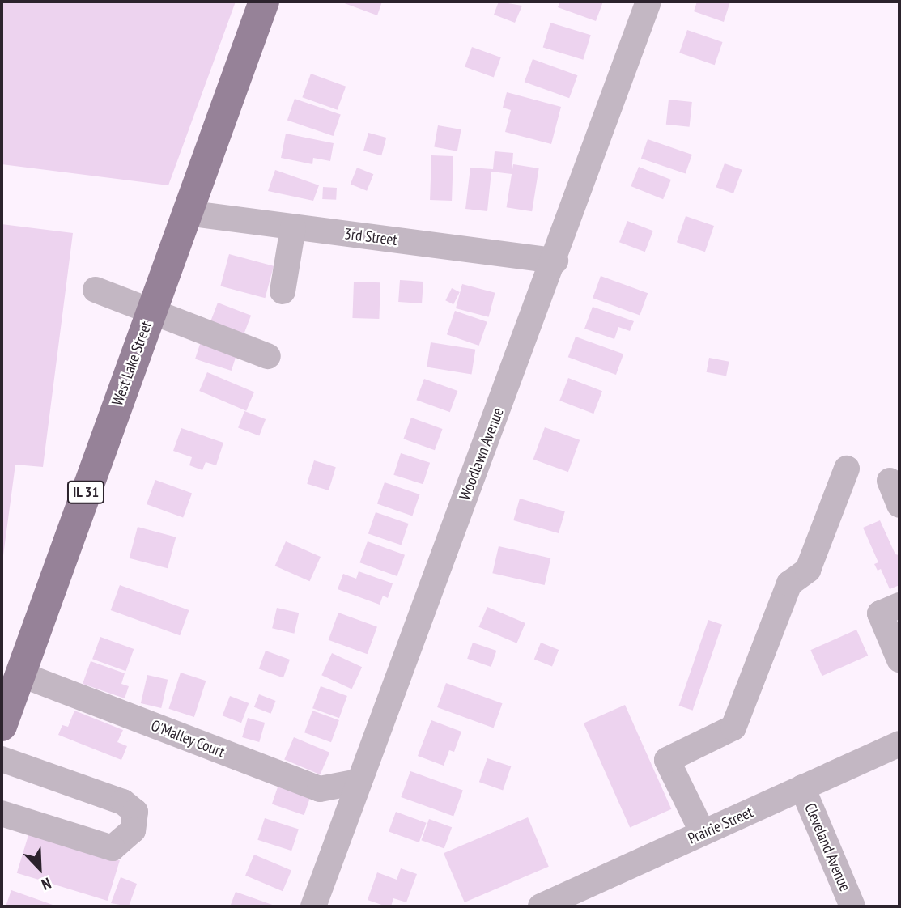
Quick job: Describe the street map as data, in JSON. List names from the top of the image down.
{
  "streets": {
    "main road": ["West Lake Street", "IL 31"],
    "street": [
      "3rd Street",
      "Woodlawn Avenue",
      "O'Malley Court",
      "Prairie Street",
      "Cleveland Avenue"
    ]
  },
  "crossings": [
    ["3rd Street", "West Lake Street"],
    ["3rd Street", "Woodlawn Avenue"],
    ["West Lake Street", "O'Malley Court"],
    ["Woodlawn Avenue", "O'Malley Court"],
    ["Prairie Street", "Cleveland Avenue"]
  ],
  "north": "bottom right"
}
